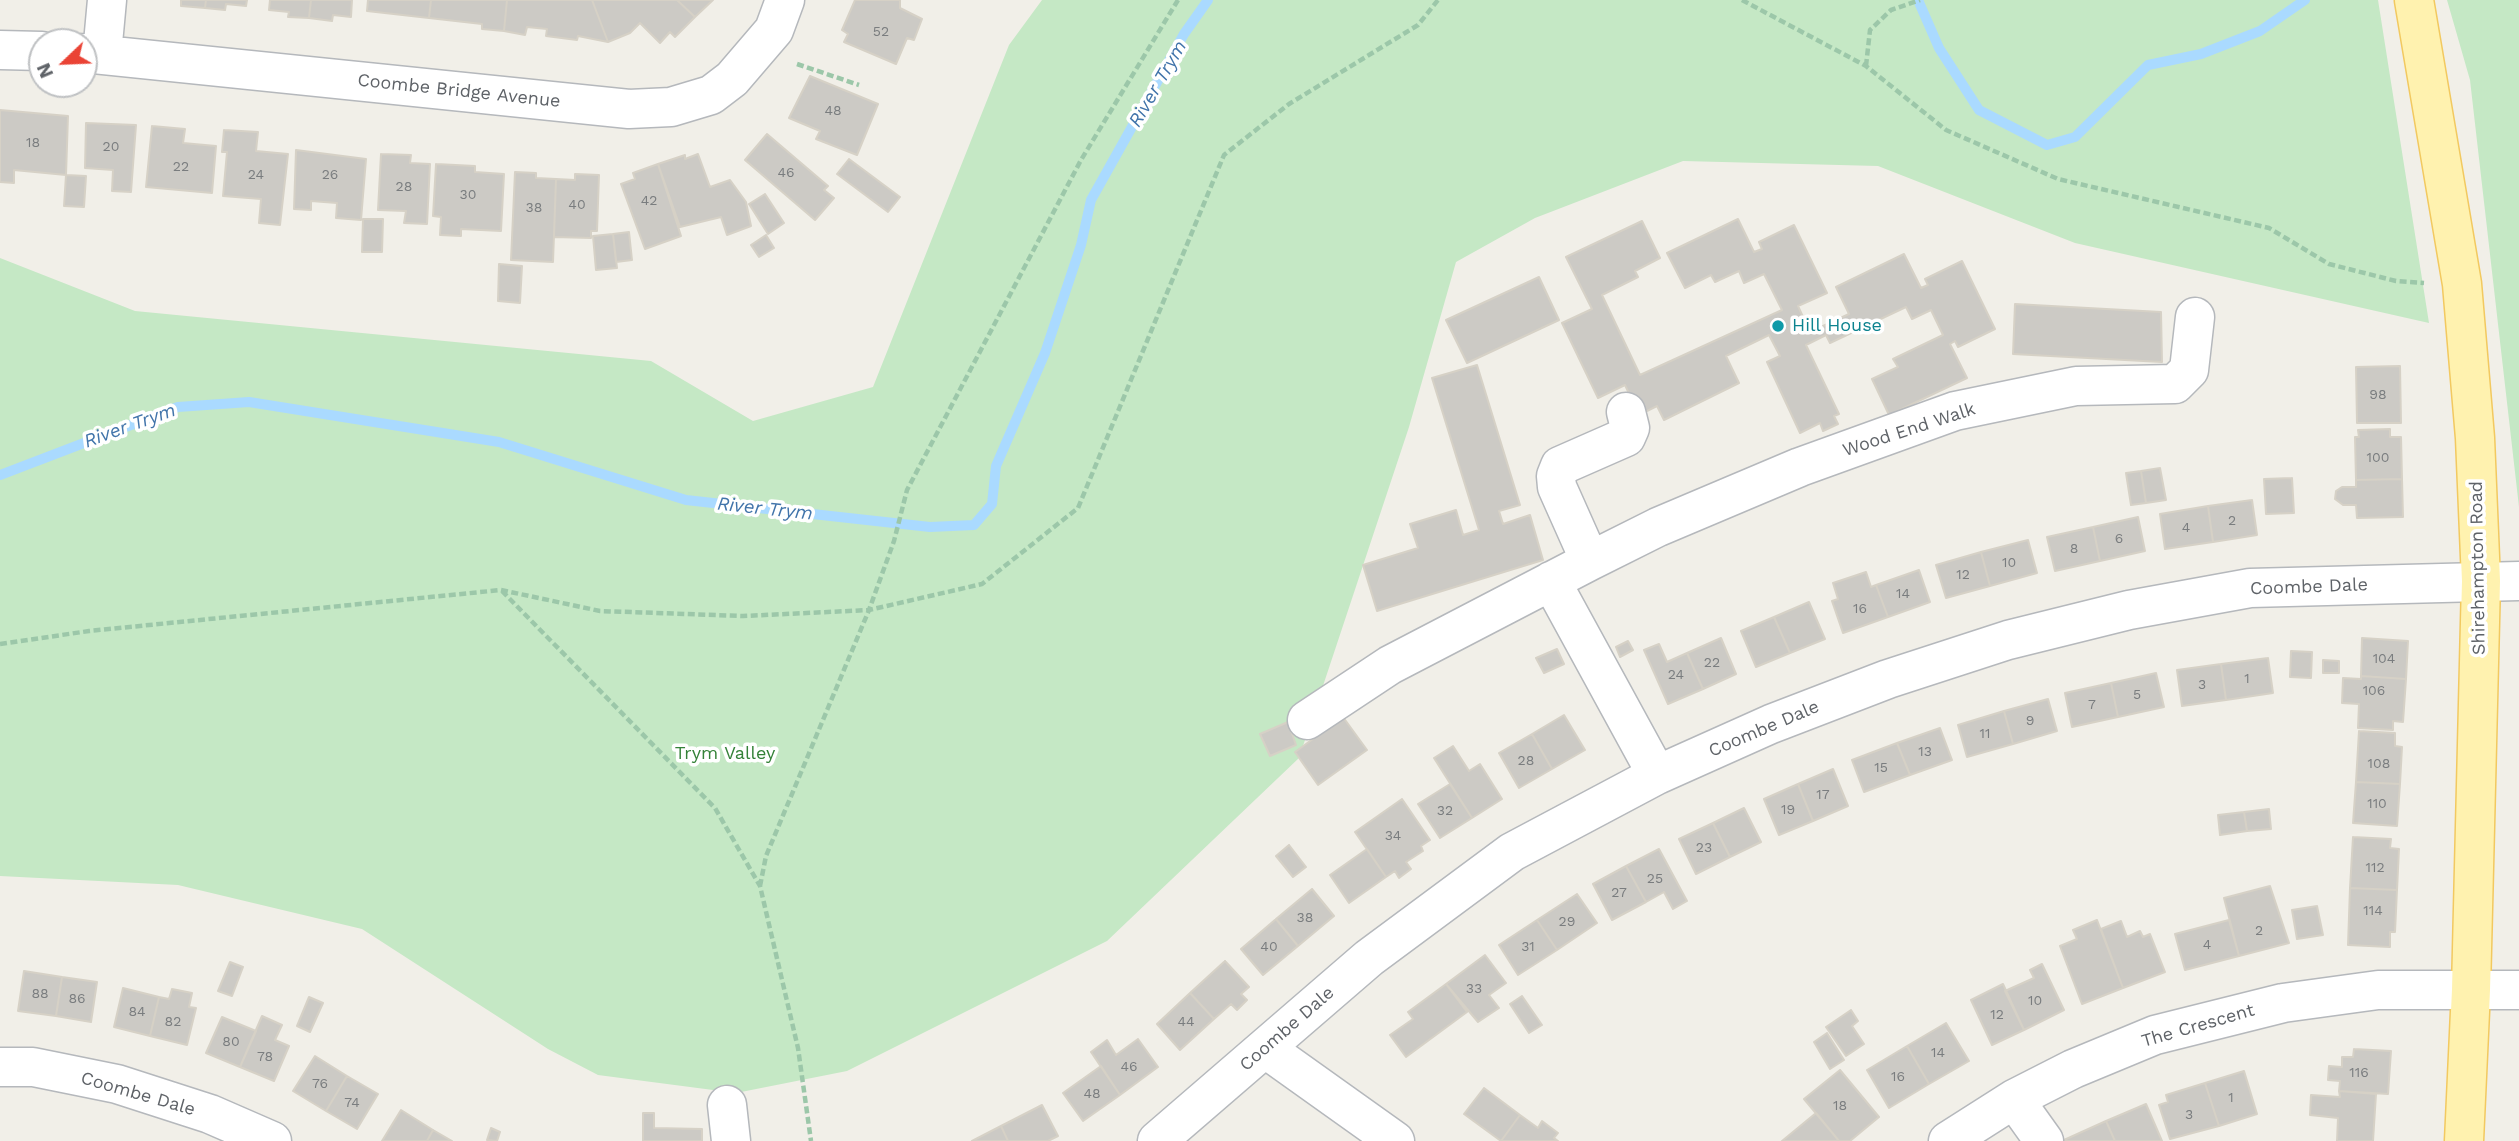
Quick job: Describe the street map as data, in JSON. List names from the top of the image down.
{
  "streets": {
    "main road": ["Shirehampton Road"],
    "street": [
      "Coombe Bridge Avenue",
      "Wood End Walk",
      "Coombe Dale",
      "The Crescent"
    ]
  },
  "crossings": [
    ["Shirehampton Road", "Coombe Dale"],
    ["Shirehampton Road", "The Crescent"]
  ],
  "water": ["River Trym"],
  "parks": ["Trym Valley"],
  "places": ["Hill House"],
  "house_numbers": [
    "52",
    "48",
    "18",
    "20",
    "22",
    "46",
    "24",
    "26",
    "28",
    "30",
    "42",
    "40",
    "38",
    "98",
    "100",
    "2",
    "4",
    "6",
    "8",
    "10",
    "12",
    "14",
    "16",
    "104",
    "22",
    "24",
    "1",
    "3",
    "106",
    "5",
    "7",
    "9",
    "11",
    "13",
    "28",
    "108",
    "15",
    "17",
    "110",
    "19",
    "32",
    "34",
    "23",
    "112",
    "25",
    "27",
    "114",
    "38",
    "29",
    "2",
    "4",
    "40",
    "31",
    "33",
    "88",
    "86",
    "10",
    "84",
    "12",
    "82",
    "44",
    "80",
    "14",
    "78",
    "46",
    "116",
    "16",
    "76",
    "48",
    "1",
    "74",
    "18",
    "3"
  ],
  "north": "bottom left"
}
